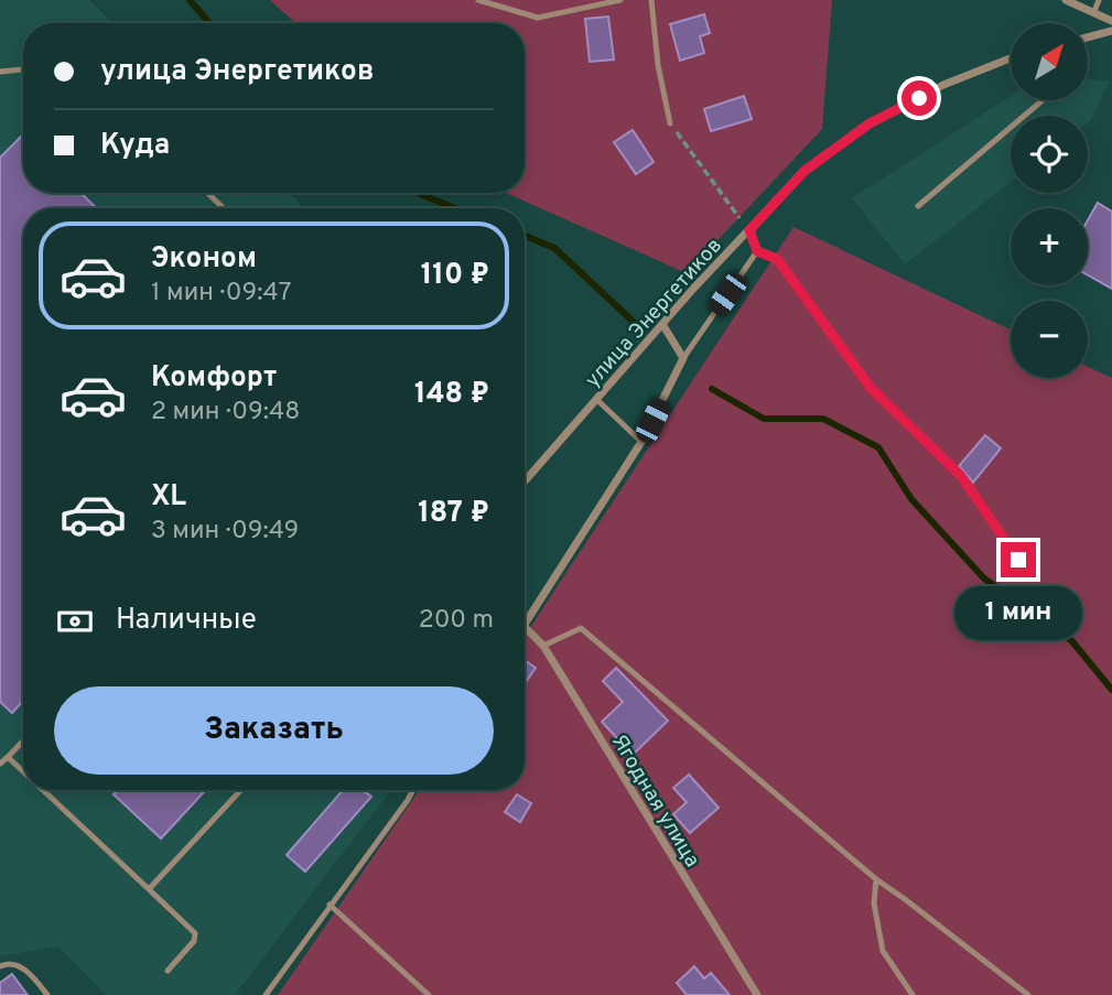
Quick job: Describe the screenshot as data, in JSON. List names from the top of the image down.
{
  "streets": {
    "street": ["улица Энергетиков", "Ягодная улица"]
  },
  "north": "top right",
  "page": {
    "map_buttons": ["+", "−"],
    "banner": ["улица Энергетиков", "Куда"],
    "list": [
      {
        "name": "Эконом",
        "note": "1 мин · 09:47",
        "value": "110 ₽"
      },
      {
        "name": "Комфорт",
        "note": "2 мин · 09:48",
        "value": "148 ₽"
      },
      {
        "name": "XL",
        "note": "3 мин · 09:49",
        "value": "187 ₽"
      }
    ],
    "pay": ["Наличные", "200 m"],
    "bubble": "1 мин",
    "buttons": "Заказать"
  }
}
